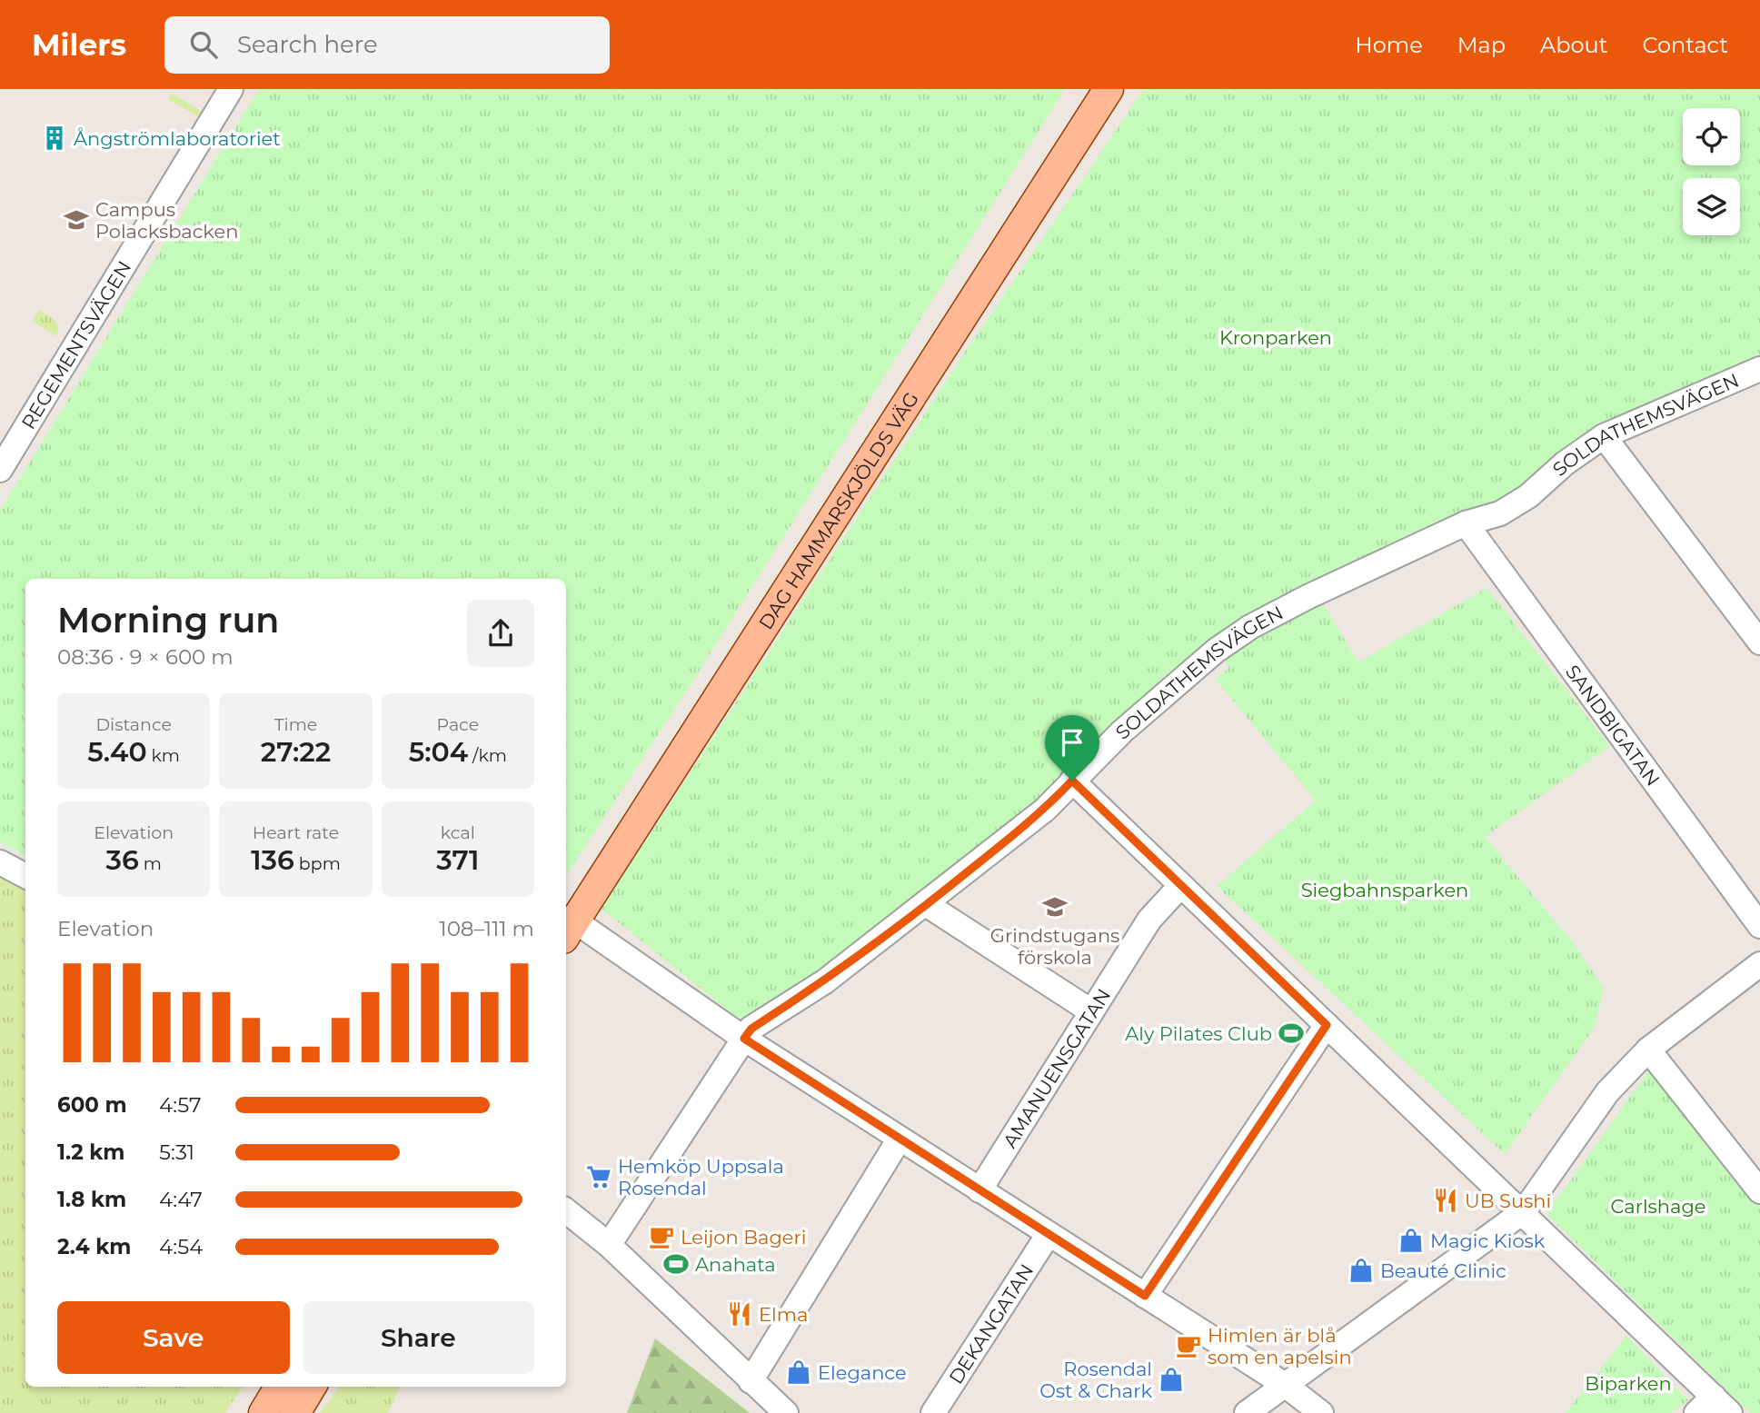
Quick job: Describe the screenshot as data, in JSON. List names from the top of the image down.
{
  "streets": {
    "main road": ["DAG HAMMARSKJÖLDS VÄG"],
    "street": [
      "REGEMENTSVÄGEN",
      "SOLDATHEMSVÄGEN",
      "SANDBIGATAN",
      "AMANUENSGATAN",
      "DEKANGATAN"
    ]
  },
  "crossings": [
    ["SOLDATHEMSVÄGEN", "SANDBIGATAN"]
  ],
  "parks": [
    "Kronparken",
    "Siegbahnsparken",
    "Carlshage",
    "Biparken"
  ],
  "places": {
    "building": ["Ångströmlaboratoriet"],
    "school or university": ["Campus Polacksbacken", "Grindstugans förskola"],
    "sports": ["Aly Pilates Club", "Anahata"],
    "supermarket": ["Hemköp Uppsala Rosendal"],
    "restaurant": ["UB Sushi", "Elma"],
    "cafe": ["Leijon Bageri", "Himlen är blå som en apelsin"],
    "shop": [
      "Magic Kiosk",
      "Beauté Clinic",
      "Elegance",
      "Rosendal Ost & Chark"
    ]
  },
  "page": {
    "header": "Milers",
    "search": "Search here",
    "nav": [
      "Home",
      "Map",
      "About",
      "Contact"
    ],
    "heading": ["Morning run", "08:36 · 9 × 600 m"],
    "stats": [
      ["Distance", "5.40 km"],
      ["Time", "27:22"],
      ["Pace", "5:04 /km"],
      ["Elevation", "36 m"],
      ["Heart rate", "136 bpm"],
      ["kcal", "371"]
    ],
    "chart": ["Elevation", "108–111 m"],
    "list": [
      {
        "name": "600 m",
        "note": "4:57"
      },
      {
        "name": "1.2 km",
        "note": "5:31"
      },
      {
        "name": "1.8 km",
        "note": "4:47"
      },
      {
        "name": "2.4 km",
        "note": "4:54"
      }
    ],
    "buttons": ["Save", "Share"]
  }
}
